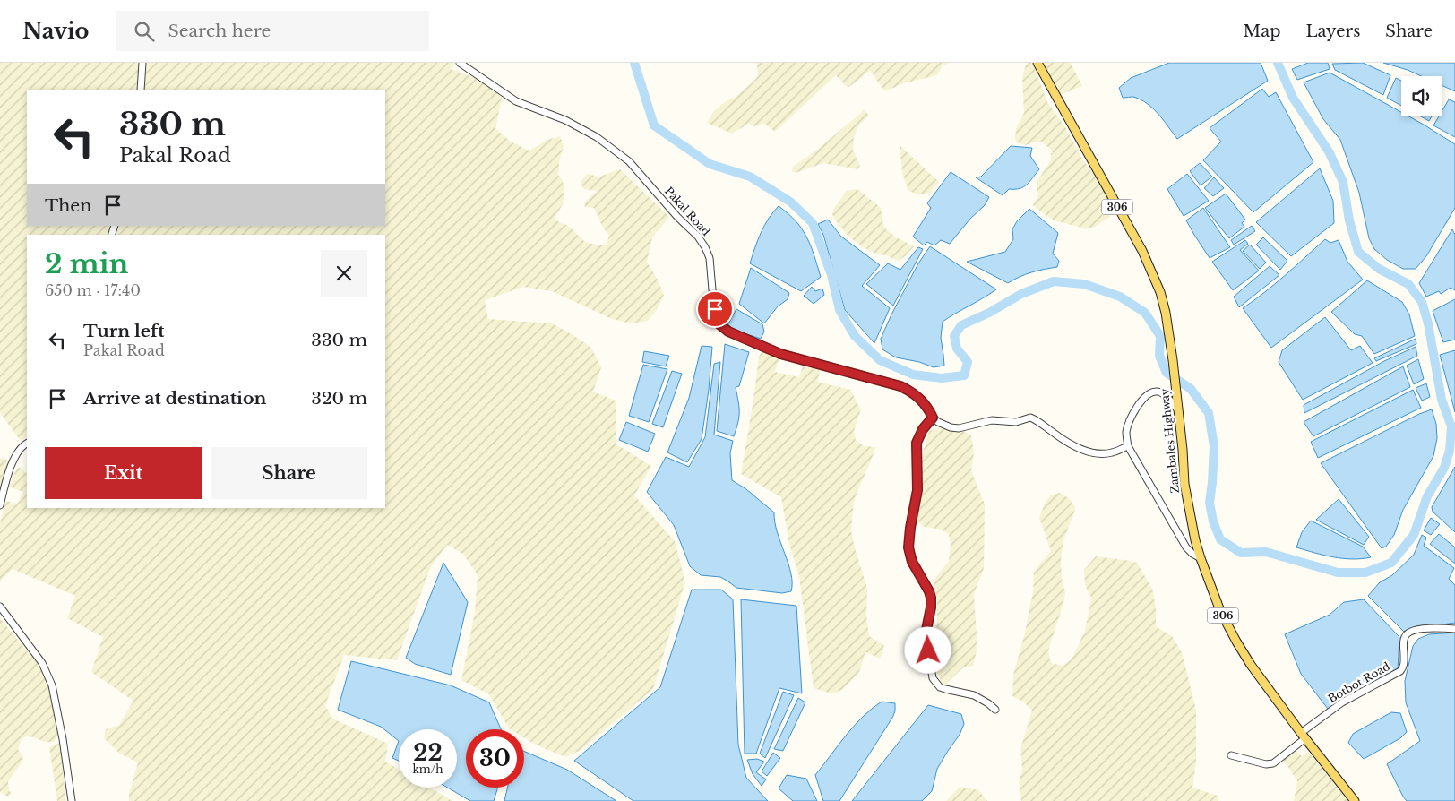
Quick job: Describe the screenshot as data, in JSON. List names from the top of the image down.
{
  "streets": {
    "main road": ["306", "Zambales Highway"],
    "street": ["Pakal Road", "Botbot Road"]
  },
  "crossings": [
    ["Zambales Highway", "Botbot Road"]
  ],
  "page": {
    "header": "Navio",
    "search": "Search here",
    "nav": ["Map", "Layers", "Share"],
    "turn": ["330 m", "Pakal Road"],
    "then": "Then",
    "heading": ["2 min", "650 m · 17:40"],
    "list": [
      {
        "name": "Turn left",
        "note": "Pakal Road",
        "value": "330 m"
      },
      {
        "name": "Arrive at destination",
        "value": "320 m"
      }
    ],
    "buttons": ["Exit", "Share"],
    "speed": "22 km/h",
    "limit": "30"
  }
}
